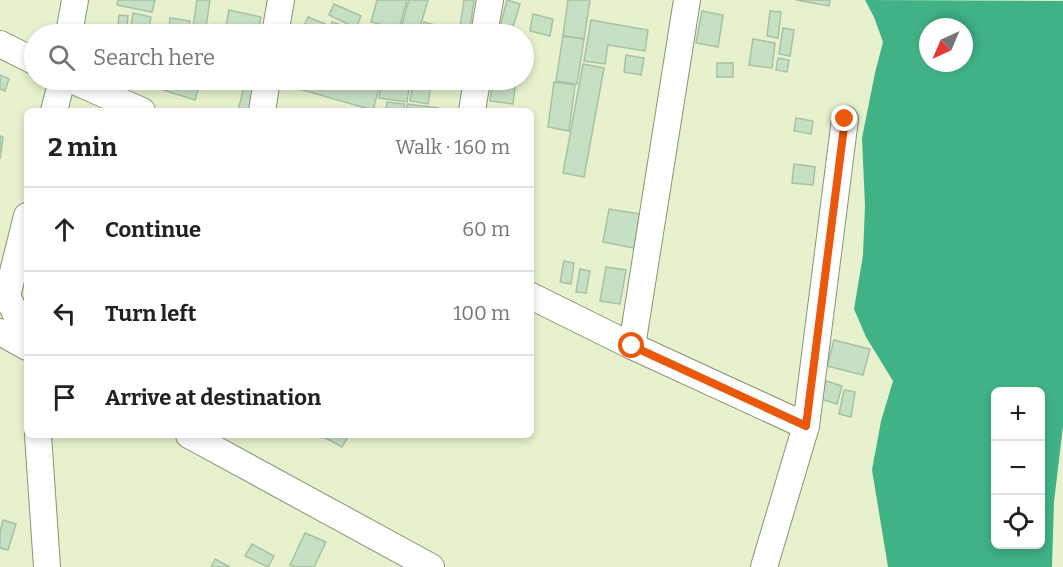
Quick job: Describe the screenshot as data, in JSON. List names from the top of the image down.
{
  "north": "bottom left",
  "page": {
    "search": "Search here",
    "heading": ["2 min", "Walk · 160 m"],
    "list": [
      ["Continue", "60 m"],
      ["Turn left", "100 m"],
      "Arrive at destination"
    ],
    "map_buttons": ["+", "−"]
  }
}
